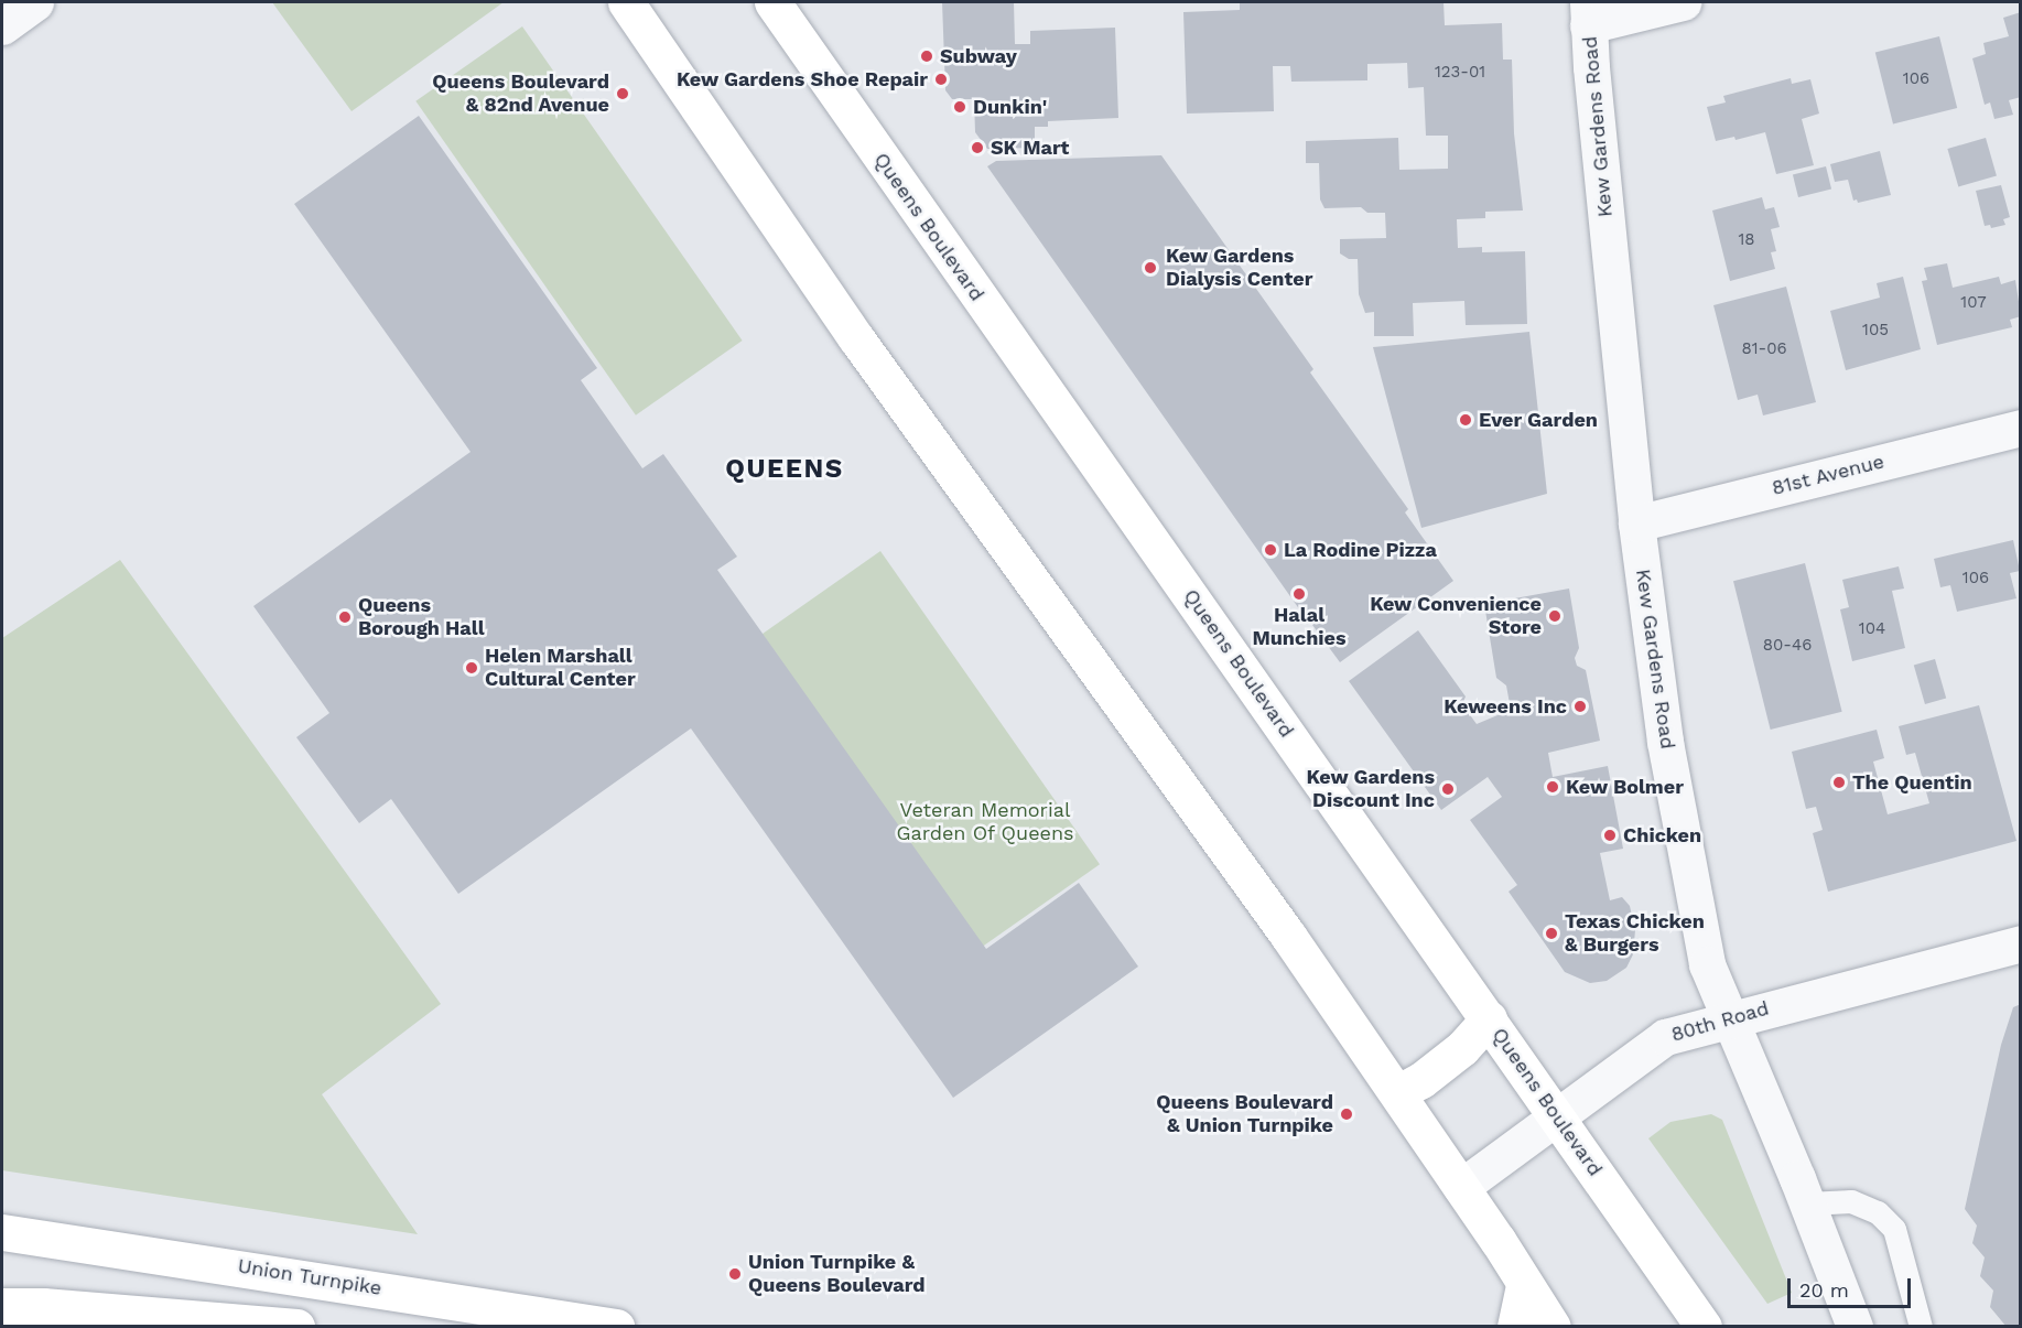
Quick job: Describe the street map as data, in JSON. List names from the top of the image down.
{
  "streets": {
    "main road": ["Queens Boulevard", "Union Turnpike"],
    "street": ["Kew Gardens Road", "81st Avenue", "80th Road"]
  },
  "crossings": [
    ["Kew Gardens Road", "81st Avenue"],
    ["Kew Gardens Road", "80th Road"],
    ["Queens Boulevard", "80th Road"]
  ],
  "districts": ["QUEENS"],
  "parks": ["Veteran Memorial Garden Of Queens"],
  "places": [
    "Subway",
    "Kew Gardens Shoe Repair",
    "Queens Boulevard & 82nd Avenue",
    "Dunkin'",
    "SK Mart",
    "Kew Gardens Dialysis Center",
    "Ever Garden",
    "La Rodine Pizza",
    "Halal Munchies",
    "Kew Convenience Store",
    "Queens Borough Hall",
    "Helen Marshall Cultural Center",
    "Keweens Inc",
    "The Quentin",
    "Kew Bolmer",
    "Kew Gardens Discount Inc",
    "Chicken",
    "Texas Chicken & Burgers",
    "Queens Boulevard & Union Turnpike",
    "Union Turnpike & Queens Boulevard"
  ],
  "house_numbers": [
    "123-01",
    "106",
    "18",
    "107",
    "105",
    "81-06",
    "106",
    "104",
    "80-46"
  ],
  "scale_bar": "20 m"
}
